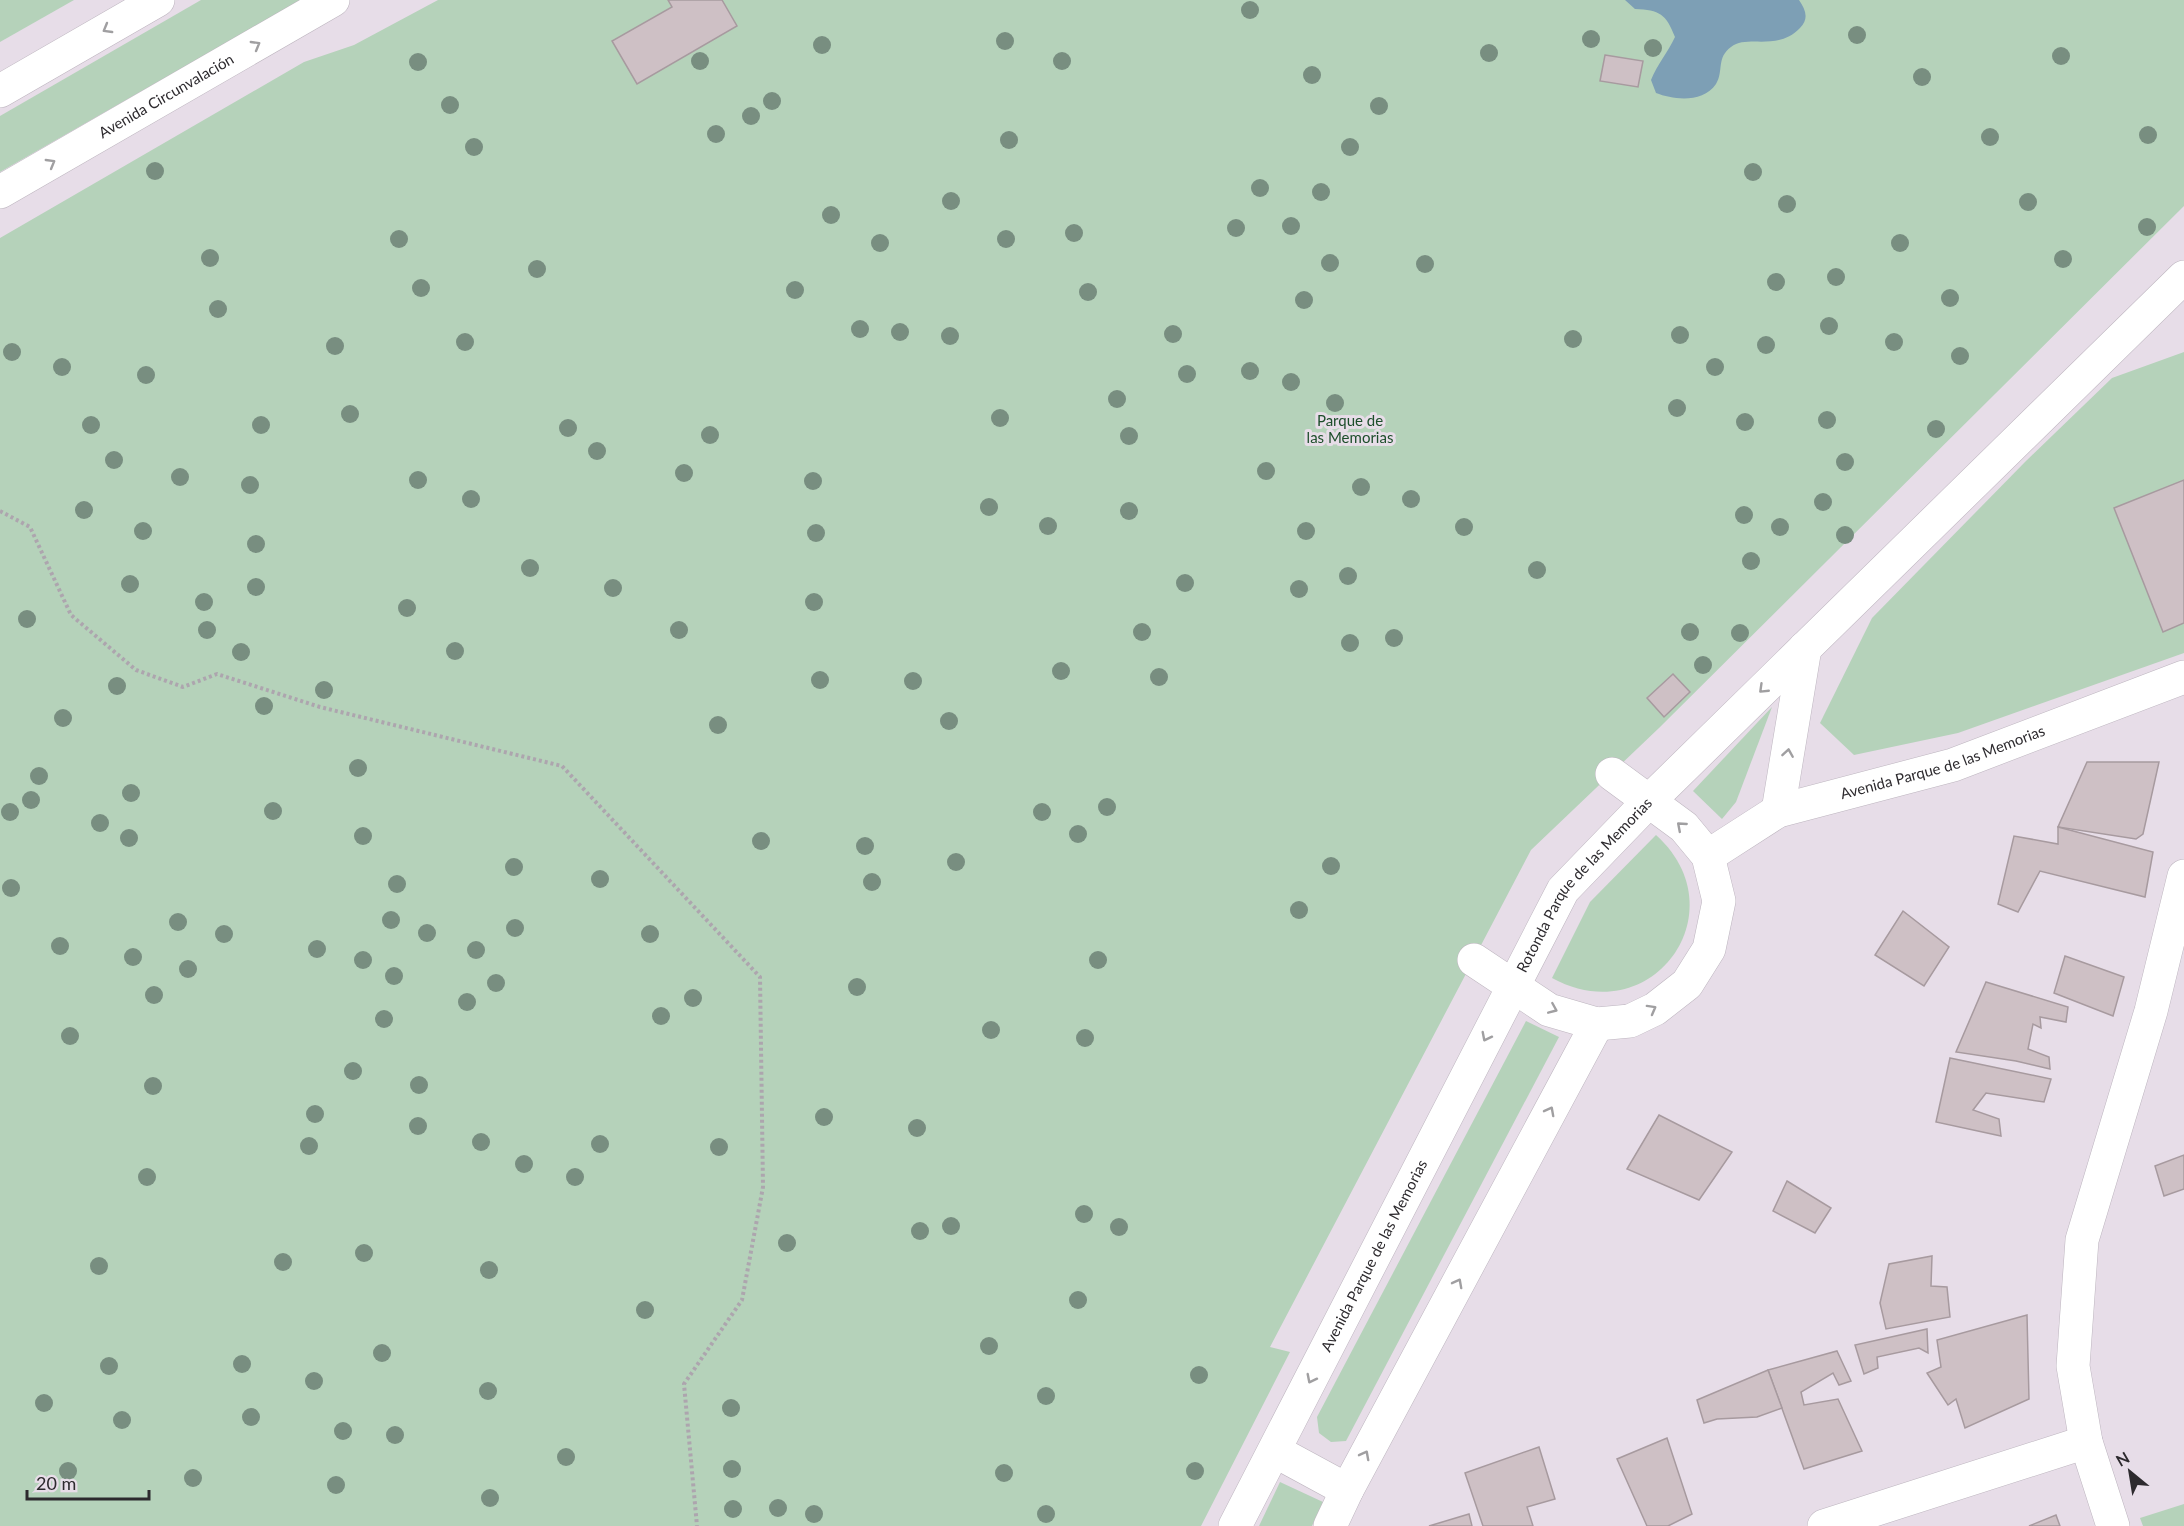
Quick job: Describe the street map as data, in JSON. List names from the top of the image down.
{
  "streets": {
    "street": ["Avenida Circunvalación", "Avenida Parque de las Memorias", "Rotonda Parque de las Memorias"]
  },
  "crossings": [
    ["Avenida Parque de las Memorias", "Rotonda Parque de las Memorias"]
  ],
  "parks": ["Parque de las Memorias"],
  "scale_bar": "20 m",
  "north": "top left"
}
